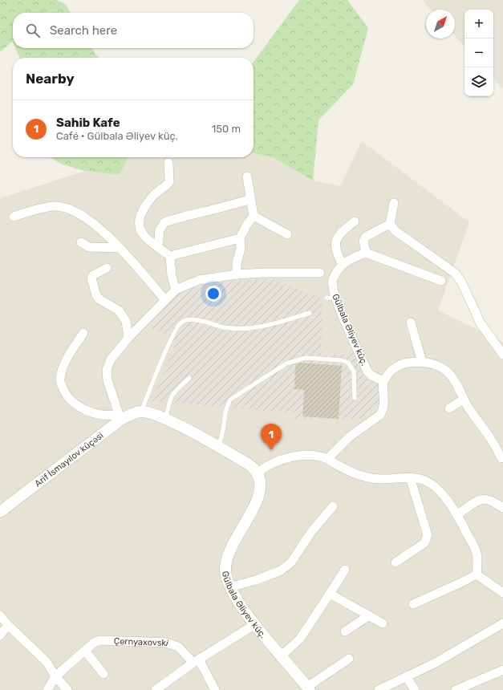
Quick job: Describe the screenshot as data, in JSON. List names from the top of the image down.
{
  "streets": {
    "street": ["Gülbala Əliyev küç.", "Arif İsmayılov küçəsi", "Çernyaxovski"]
  },
  "north": "top right",
  "page": {
    "map_buttons": ["+", "−"],
    "search": "Search here",
    "heading": "Nearby",
    "list": [
      {
        "mark": "1",
        "name": "Sahib Kafe",
        "note": "Café · Gülbala Əliyev küç.",
        "value": "150 m"
      }
    ],
    "pins": "1"
  }
}
